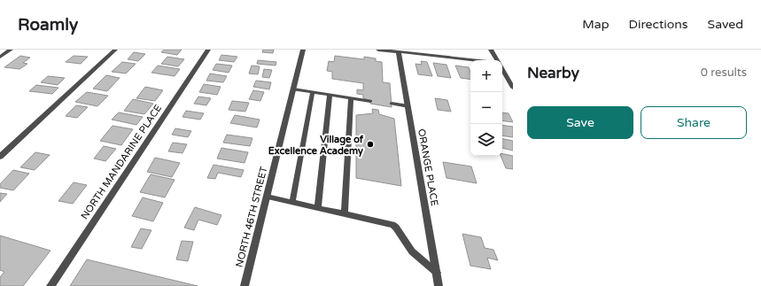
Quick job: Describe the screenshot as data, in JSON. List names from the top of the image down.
{
  "streets": {
    "street": ["NORTH MANDARINE PLACE", "ORANGE PLACE", "NORTH 46TH STREET"]
  },
  "places": ["Village of Excellence Academy"],
  "page": {
    "header": "Roamly",
    "nav": ["Map", "Directions", "Saved"],
    "heading": ["Nearby", "0 results"],
    "map_buttons": ["+", "−"],
    "buttons": ["Save", "Share"]
  }
}
